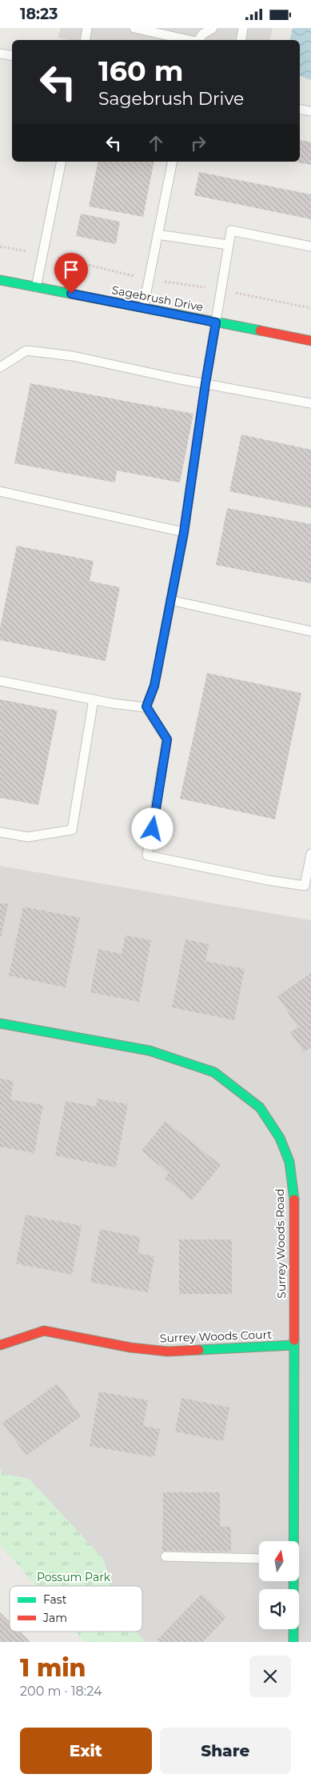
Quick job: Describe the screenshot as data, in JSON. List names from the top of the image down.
{
  "streets": {
    "street": ["Sagebrush Drive", "Surrey Woods Road", "Surrey Woods Court"]
  },
  "crossings": [
    ["Surrey Woods Road", "Surrey Woods Court"]
  ],
  "parks": ["Possum Park"],
  "legend": ["Fast", "Jam"],
  "north": "top",
  "page": {
    "status": "18:23",
    "turn": ["160 m", "Sagebrush Drive"],
    "heading": ["1 min", "200 m · 18:24"],
    "buttons": ["Exit", "Share"]
  }
}
